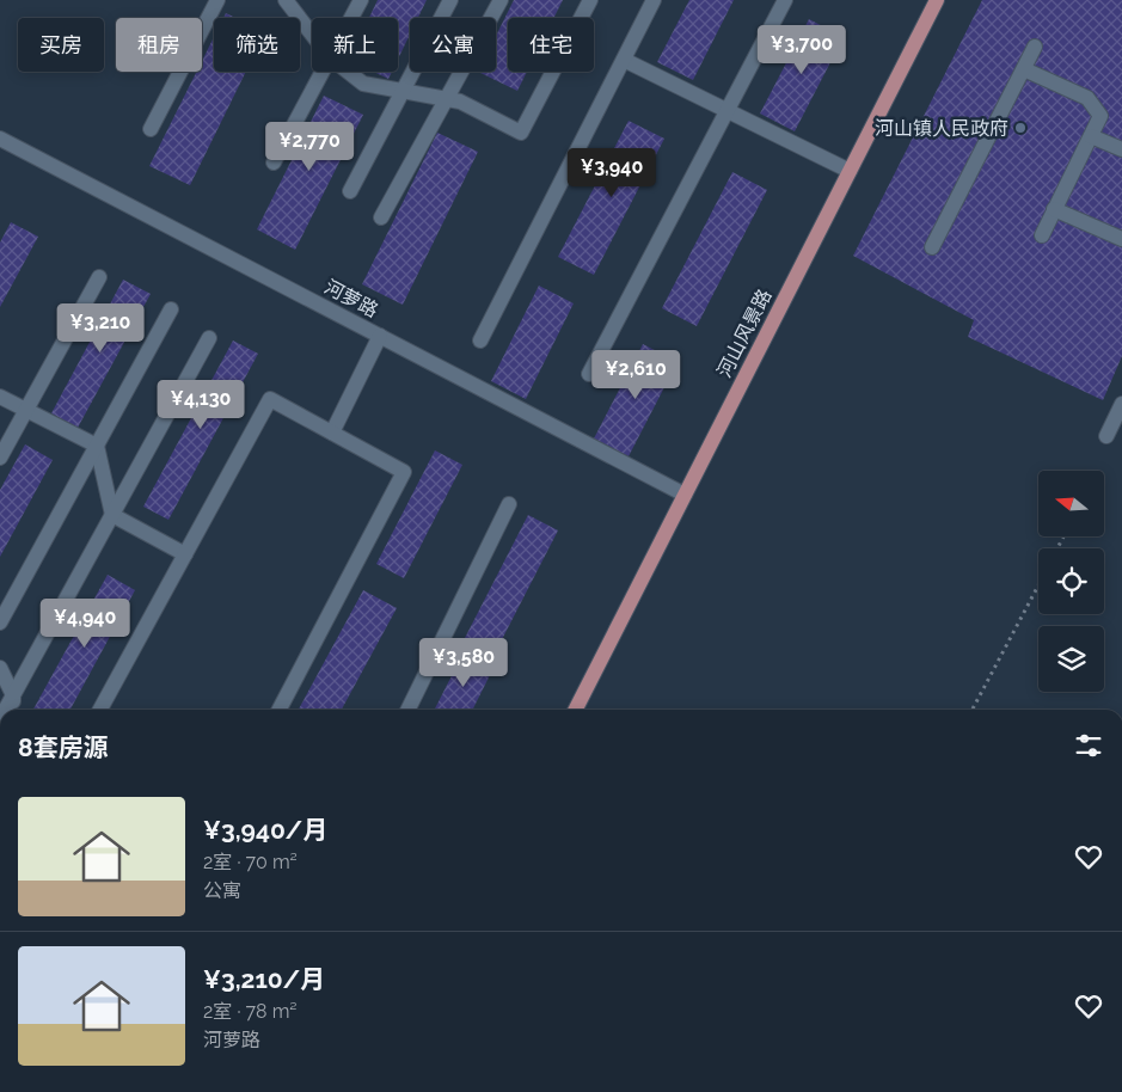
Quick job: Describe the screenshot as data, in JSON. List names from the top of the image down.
{
  "streets": {
    "main road": ["河山风景路"],
    "street": ["河萝路"]
  },
  "crossings": [
    ["河萝路", "河山风景路"]
  ],
  "places": ["河山镇人民政府"],
  "north": "left",
  "page": {
    "chip": [
      "买房",
      "租房",
      "筛选",
      "新上",
      "公寓",
      "住宅"
    ],
    "price": [
      "¥3,700",
      "¥2,770",
      "¥3,940",
      "¥3,210",
      "¥2,610",
      "¥4,130",
      "¥4,940",
      "¥3,580"
    ],
    "heading": "8套房源",
    "list": [
      {
        "name": "¥3,940/月",
        "note": "2室 · 70 m² · 公寓"
      },
      {
        "name": "¥3,210/月",
        "note": "2室 · 78 m² · 河萝路"
      }
    ]
  }
}
